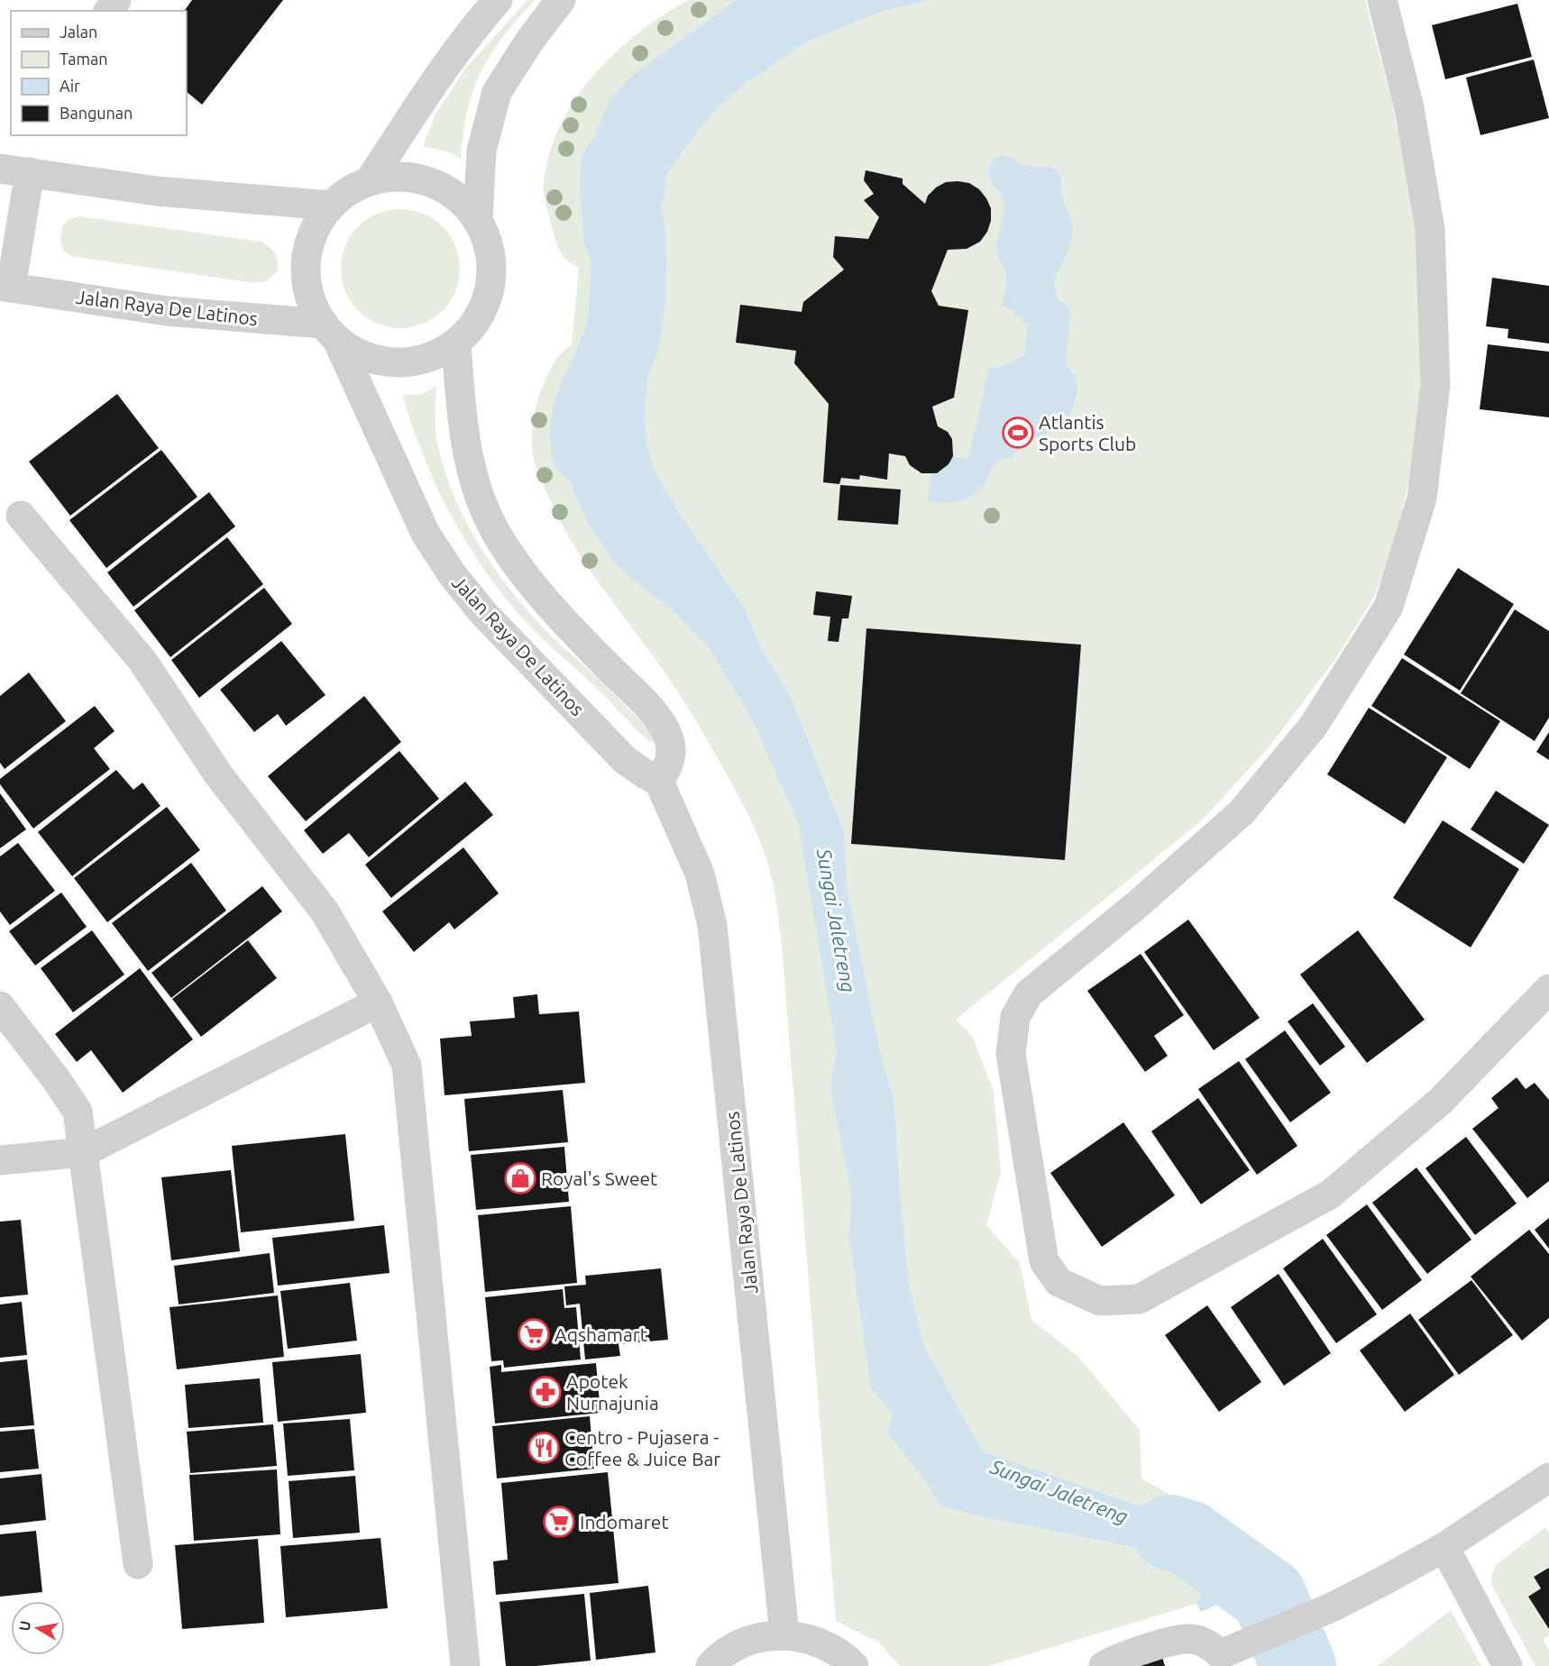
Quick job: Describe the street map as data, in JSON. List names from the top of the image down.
{
  "streets": {
    "street": ["Jalan Raya De Latinos"]
  },
  "water": ["Sungai Jaletreng"],
  "places": {
    "sports": ["Atlantis Sports Club"],
    "shop": ["Royal's Sweet"],
    "supermarket": ["Aqshamart", "Indomaret"],
    "pharmacy": ["Apotek Nurnajunia"],
    "restaurant": ["Centro - Pujasera - Coffee & Juice Bar"]
  },
  "legend": [
    "Jalan",
    "Taman",
    "Air",
    "Bangunan"
  ],
  "north": "left"
}
